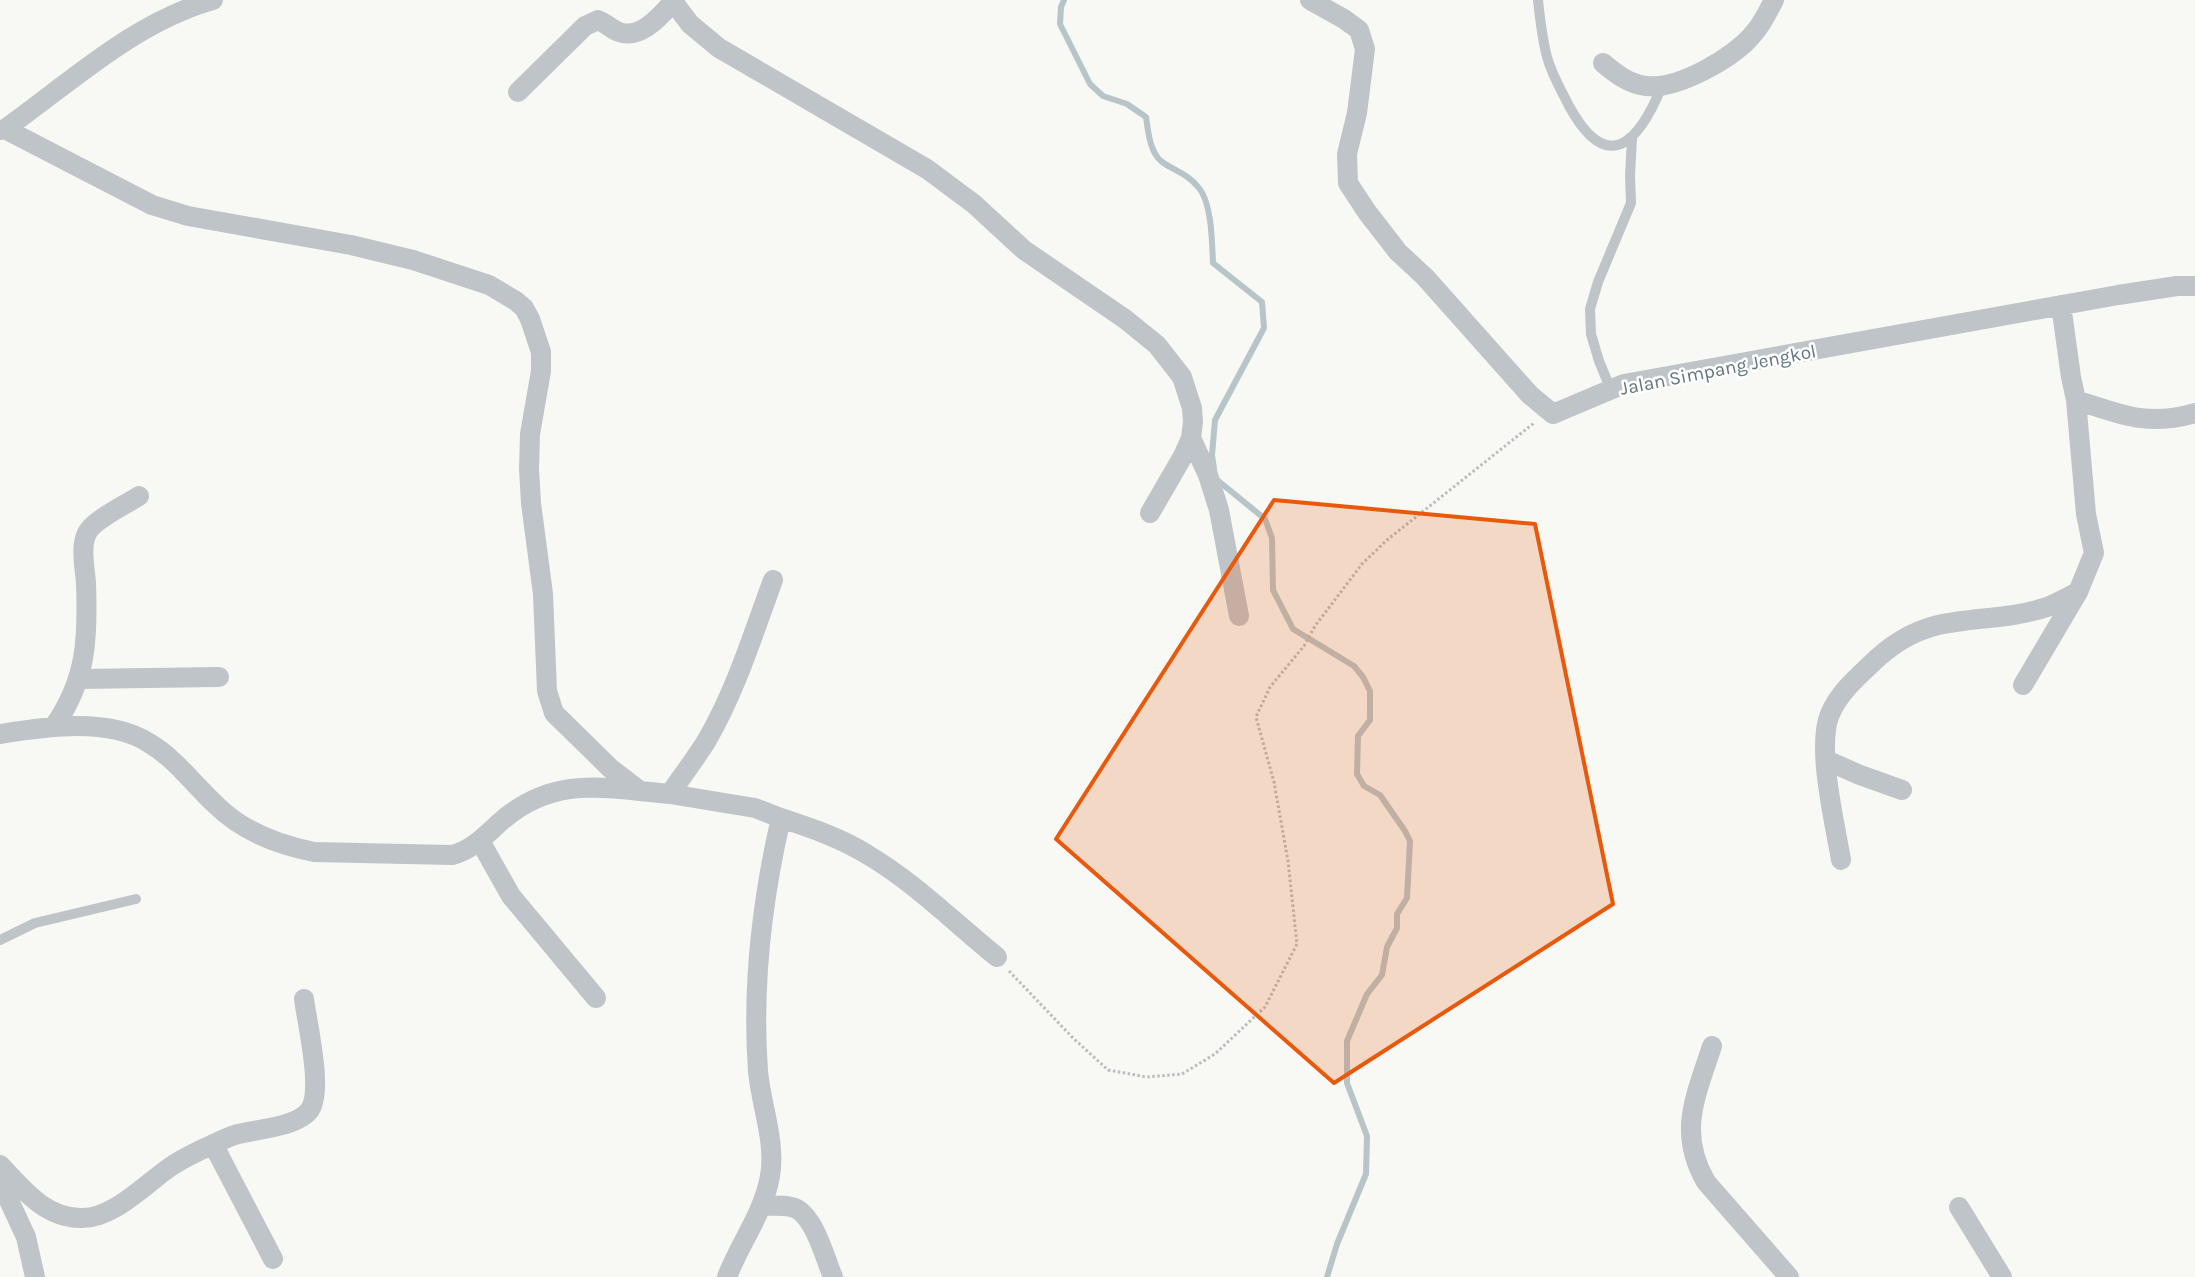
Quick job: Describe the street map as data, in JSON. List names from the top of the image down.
{
  "streets": {
    "street": ["Jalan Simpang Jengkol"]
  }
}
